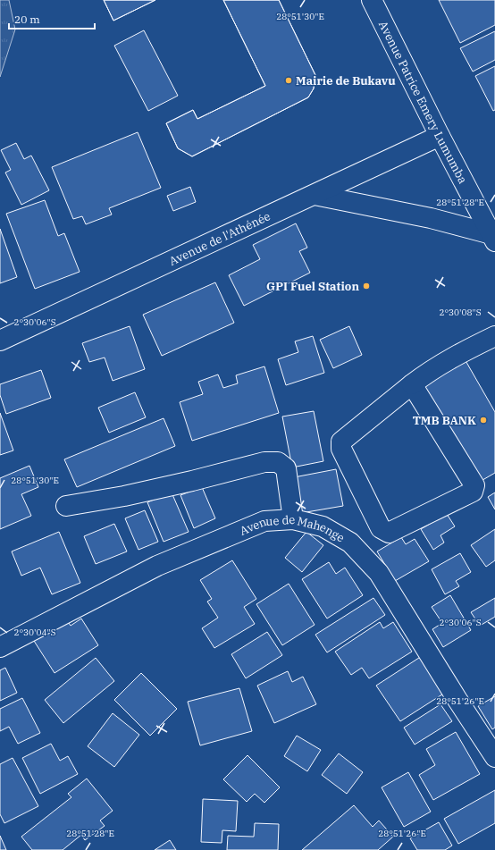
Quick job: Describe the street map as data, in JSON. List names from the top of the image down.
{
  "streets": {
    "street": ["Avenue Patrice Emery Lumumba", "Avenue de l'Athénée", "Avenue de Mahenge"]
  },
  "crossings": [
    ["Avenue Patrice Emery Lumumba", "Avenue de l'Athénée"]
  ],
  "places": ["Mairie de Bukavu", "GPI Fuel Station", "TMB BANK"],
  "scale_bar": "20 m",
  "coordinates": [
    "28°51'30\"E",
    "28°51'28\"E",
    "2°30'08\"S",
    "2°30'06\"S",
    "2°30'04\"S",
    "28°51'26\"E"
  ]
}
